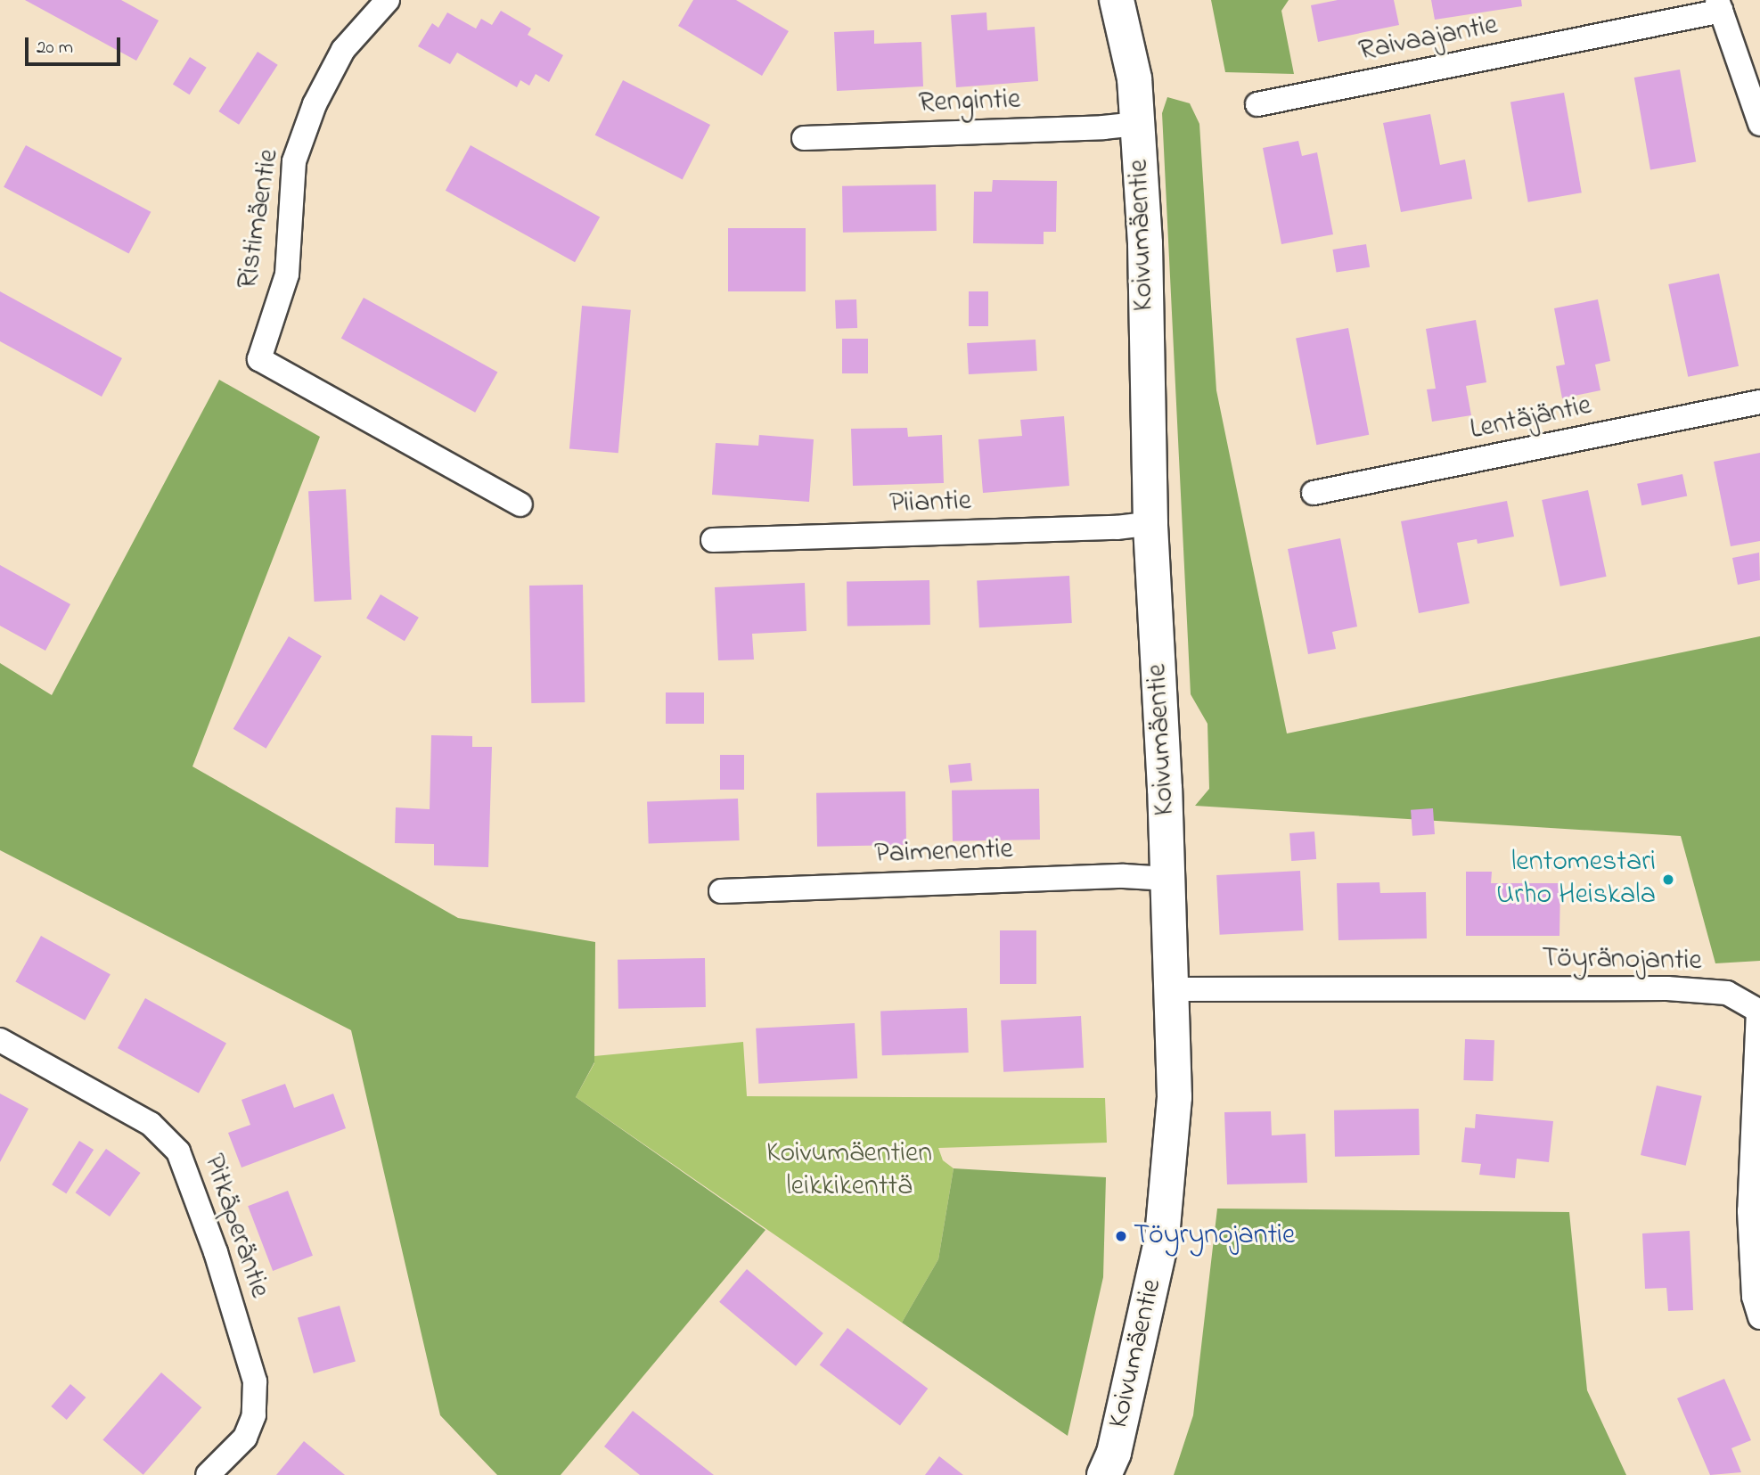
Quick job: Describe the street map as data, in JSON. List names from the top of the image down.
{
  "streets": {
    "street": [
      "Raivaajantie",
      "Rengintie",
      "Ristimäentie",
      "Koivumäentie",
      "Lentäjäntie",
      "Piiantie",
      "Paimenentie",
      "Töyränojantie",
      "Pitkäperäntie"
    ]
  },
  "crossings": [
    ["Rengintie", "Koivumäentie"],
    ["Koivumäentie", "Piiantie"],
    ["Koivumäentie", "Paimenentie"],
    ["Koivumäentie", "Töyränojantie"]
  ],
  "parks": ["Koivumäentien leikkikenttä"],
  "places": ["lentomestari Urho Heiskala", "Töyrynojantie"],
  "scale_bar": "20 m"
}
